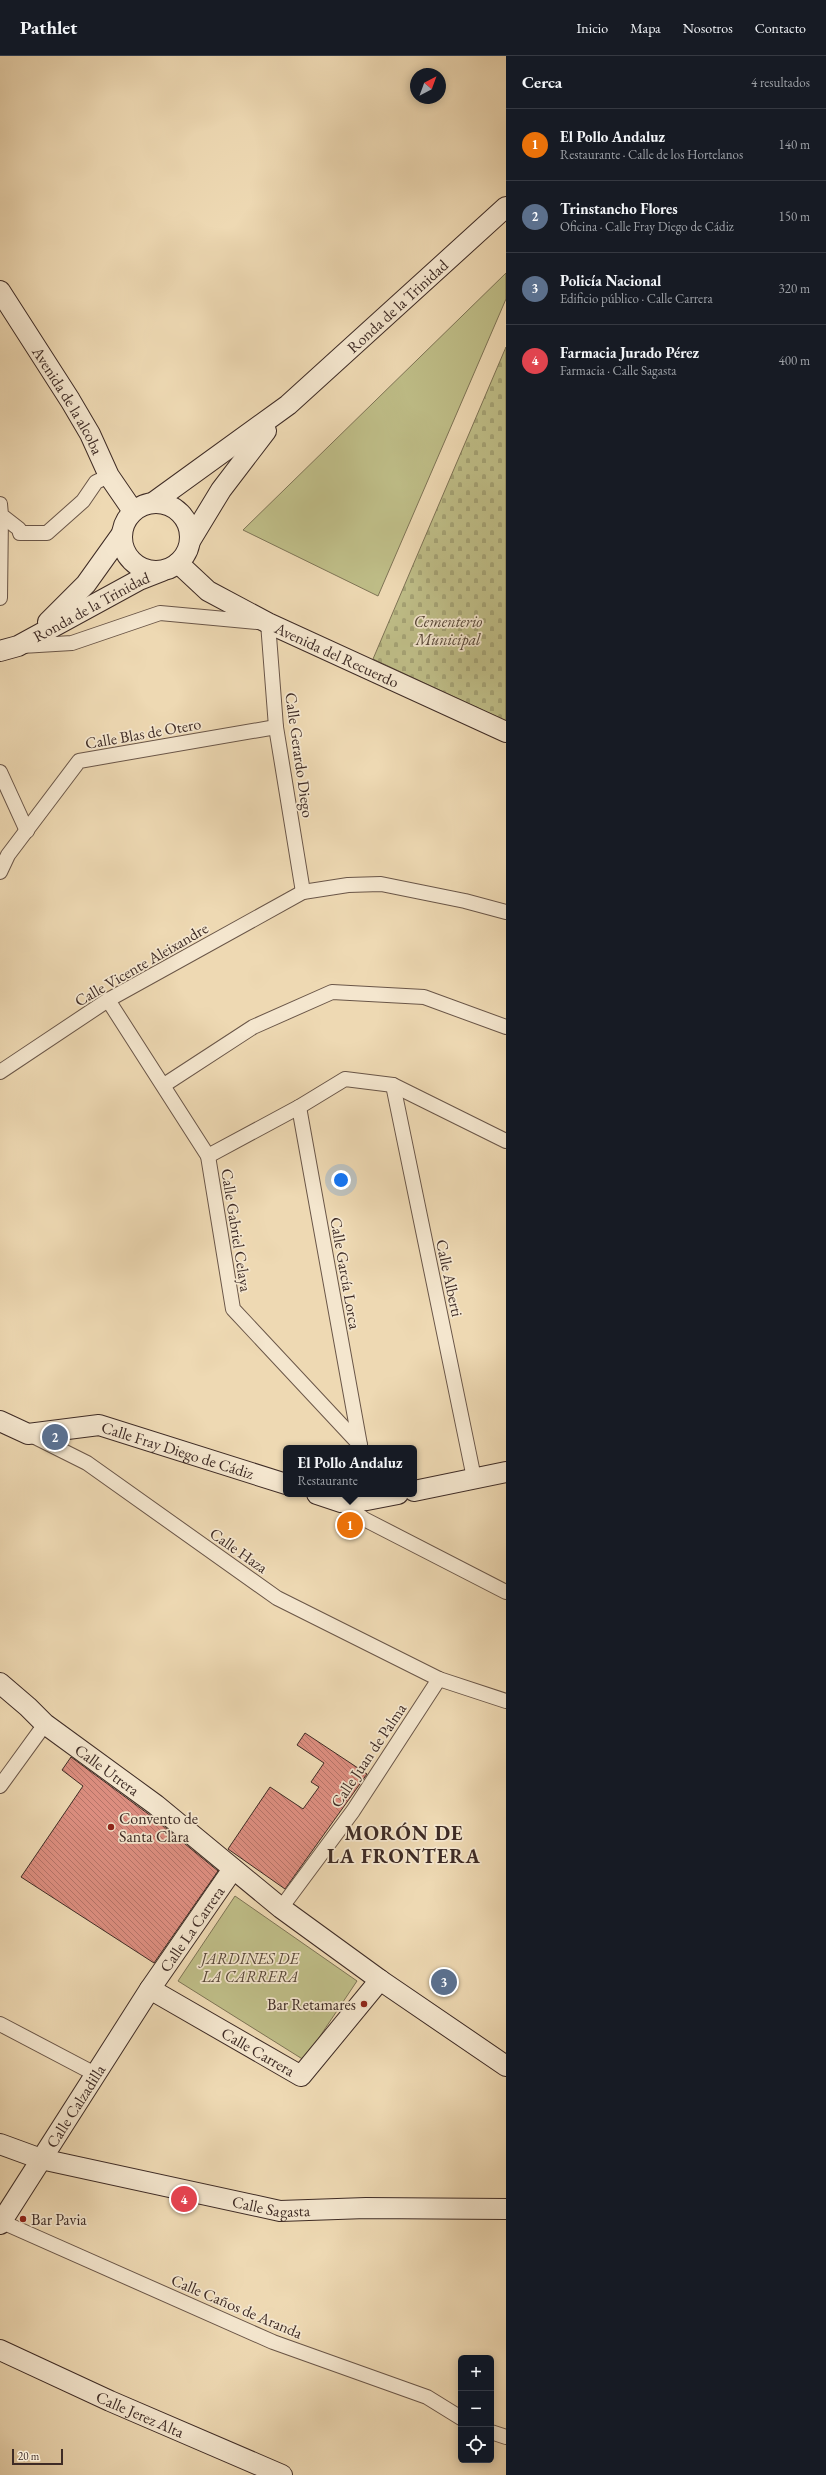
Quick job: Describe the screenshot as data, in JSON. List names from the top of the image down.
{
  "streets": {
    "street": [
      "Ronda de la Trinidad",
      "Avenida de la alcoba",
      "Avenida del Recuerdo",
      "Calle Blas de Otero",
      "Calle Gerardo Diego",
      "Calle Vicente Aleixandre",
      "Calle Gabriel Celaya",
      "Calle García Lorca",
      "Calle Alberti",
      "Calle Fray Diego de Cádiz",
      "Calle Haza",
      "Calle Juan de Palma",
      "Calle Utrera",
      "Calle La Carrera",
      "Calle Carrera",
      "Calle Calzadilla",
      "Calle Sagasta",
      "Calle Caños de Aranda",
      "Calle Jerez Alta"
    ]
  },
  "crossings": [
    ["Ronda de la Trinidad", "Avenida de la alcoba"],
    ["Ronda de la Trinidad", "Avenida del Recuerdo"],
    ["Avenida de la alcoba", "Avenida del Recuerdo"],
    ["Avenida del Recuerdo", "Calle Gerardo Diego"],
    ["Calle Blas de Otero", "Calle Gerardo Diego"],
    ["Calle Gerardo Diego", "Calle Vicente Aleixandre"],
    ["Calle Vicente Aleixandre", "Calle Gabriel Celaya"],
    ["Calle Fray Diego de Cádiz", "Calle Haza"],
    ["Calle Haza", "Calle Juan de Palma"],
    ["Calle Utrera", "Calle La Carrera"],
    ["Calle La Carrera", "Calle Carrera"],
    ["Calle La Carrera", "Calle Calzadilla"],
    ["Calle Carrera", "Calle Calzadilla"],
    ["Calle Calzadilla", "Calle Sagasta"],
    ["Calle Calzadilla", "Calle Caños de Aranda"]
  ],
  "districts": ["MORÓN DE LA FRONTERA"],
  "parks": ["Cementerio Municipal", "JARDINES DE LA CARRERA"],
  "places": ["Convento de Santa Clara", "Bar Retamares", "Bar Pavia"],
  "scale_bar": "20 m",
  "north": "top right",
  "page": {
    "header": "Pathlet",
    "nav": [
      "Inicio",
      "Mapa",
      "Nosotros",
      "Contacto"
    ],
    "heading": ["Cerca", "4 resultados"],
    "list": [
      {
        "mark": "1",
        "name": "El Pollo Andaluz",
        "note": "Restaurante · Calle de los Hortelanos",
        "value": "140 m"
      },
      {
        "mark": "2",
        "name": "Trinstancho Flores",
        "note": "Oficina · Calle Fray Diego de Cádiz",
        "value": "150 m"
      },
      {
        "mark": "3",
        "name": "Policía Nacional",
        "note": "Edificio público · Calle Carrera",
        "value": "320 m"
      },
      {
        "mark": "4",
        "name": "Farmacia Jurado Pérez",
        "note": "Farmacia · Calle Sagasta",
        "value": "400 m"
      }
    ],
    "pins": [
      "2",
      "1",
      "3",
      "4"
    ],
    "popup": ["El Pollo Andaluz", "Restaurante"],
    "map_buttons": ["+", "−"],
    "scale": "20 m"
  }
}
